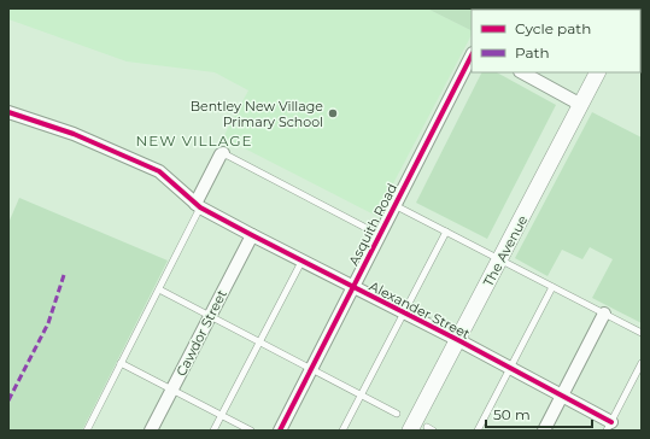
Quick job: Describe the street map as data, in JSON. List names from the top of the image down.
{
  "streets": {
    "street": [
      "Asquith Road",
      "The Avenue",
      "Alexander Street",
      "Cawdor Street"
    ]
  },
  "crossings": [
    ["Asquith Road", "Alexander Street"],
    ["The Avenue", "Alexander Street"],
    ["Alexander Street", "Cawdor Street"]
  ],
  "districts": ["NEW VILLAGE"],
  "places": ["Bentley New Village Primary School"],
  "legend": ["Cycle path", "Path"],
  "scale_bar": "50 m"
}
